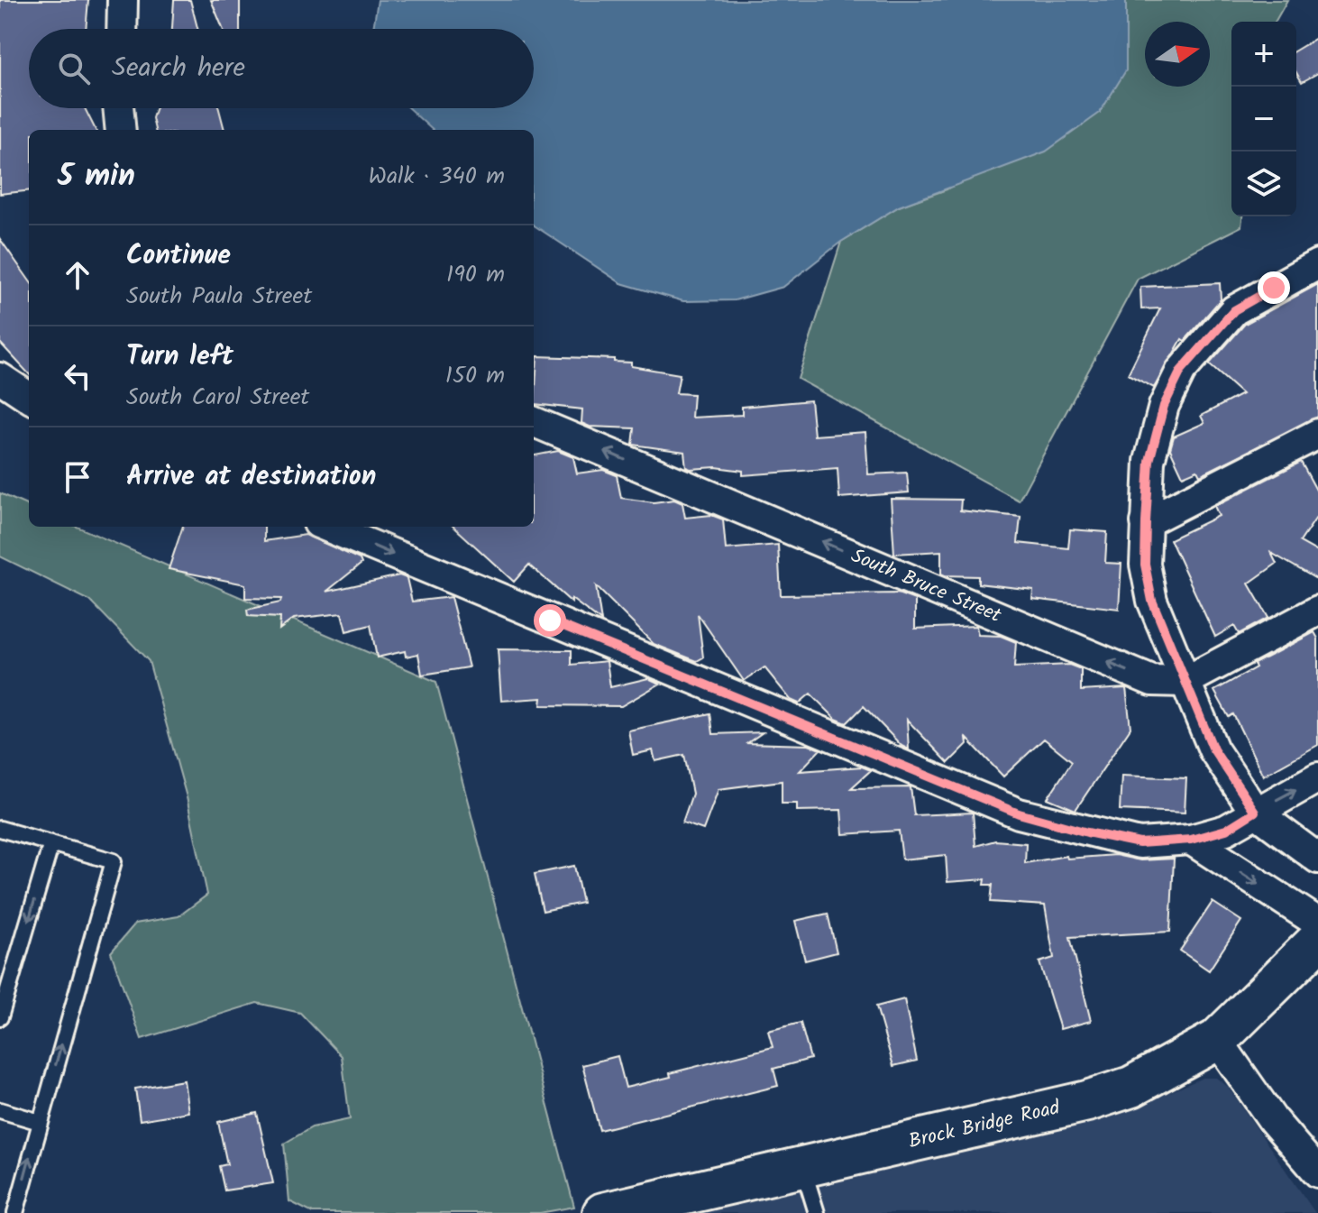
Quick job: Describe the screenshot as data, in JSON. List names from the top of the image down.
{
  "streets": {
    "street": ["South Bruce Street", "Brock Bridge Road"]
  },
  "north": "right",
  "page": {
    "map_buttons": ["+", "−"],
    "search": "Search here",
    "heading": ["5 min", "Walk · 340 m"],
    "list": [
      ["Continue", "South Paula Street", "190 m"],
      ["Turn left", "South Carol Street", "150 m"],
      "Arrive at destination"
    ]
  }
}
